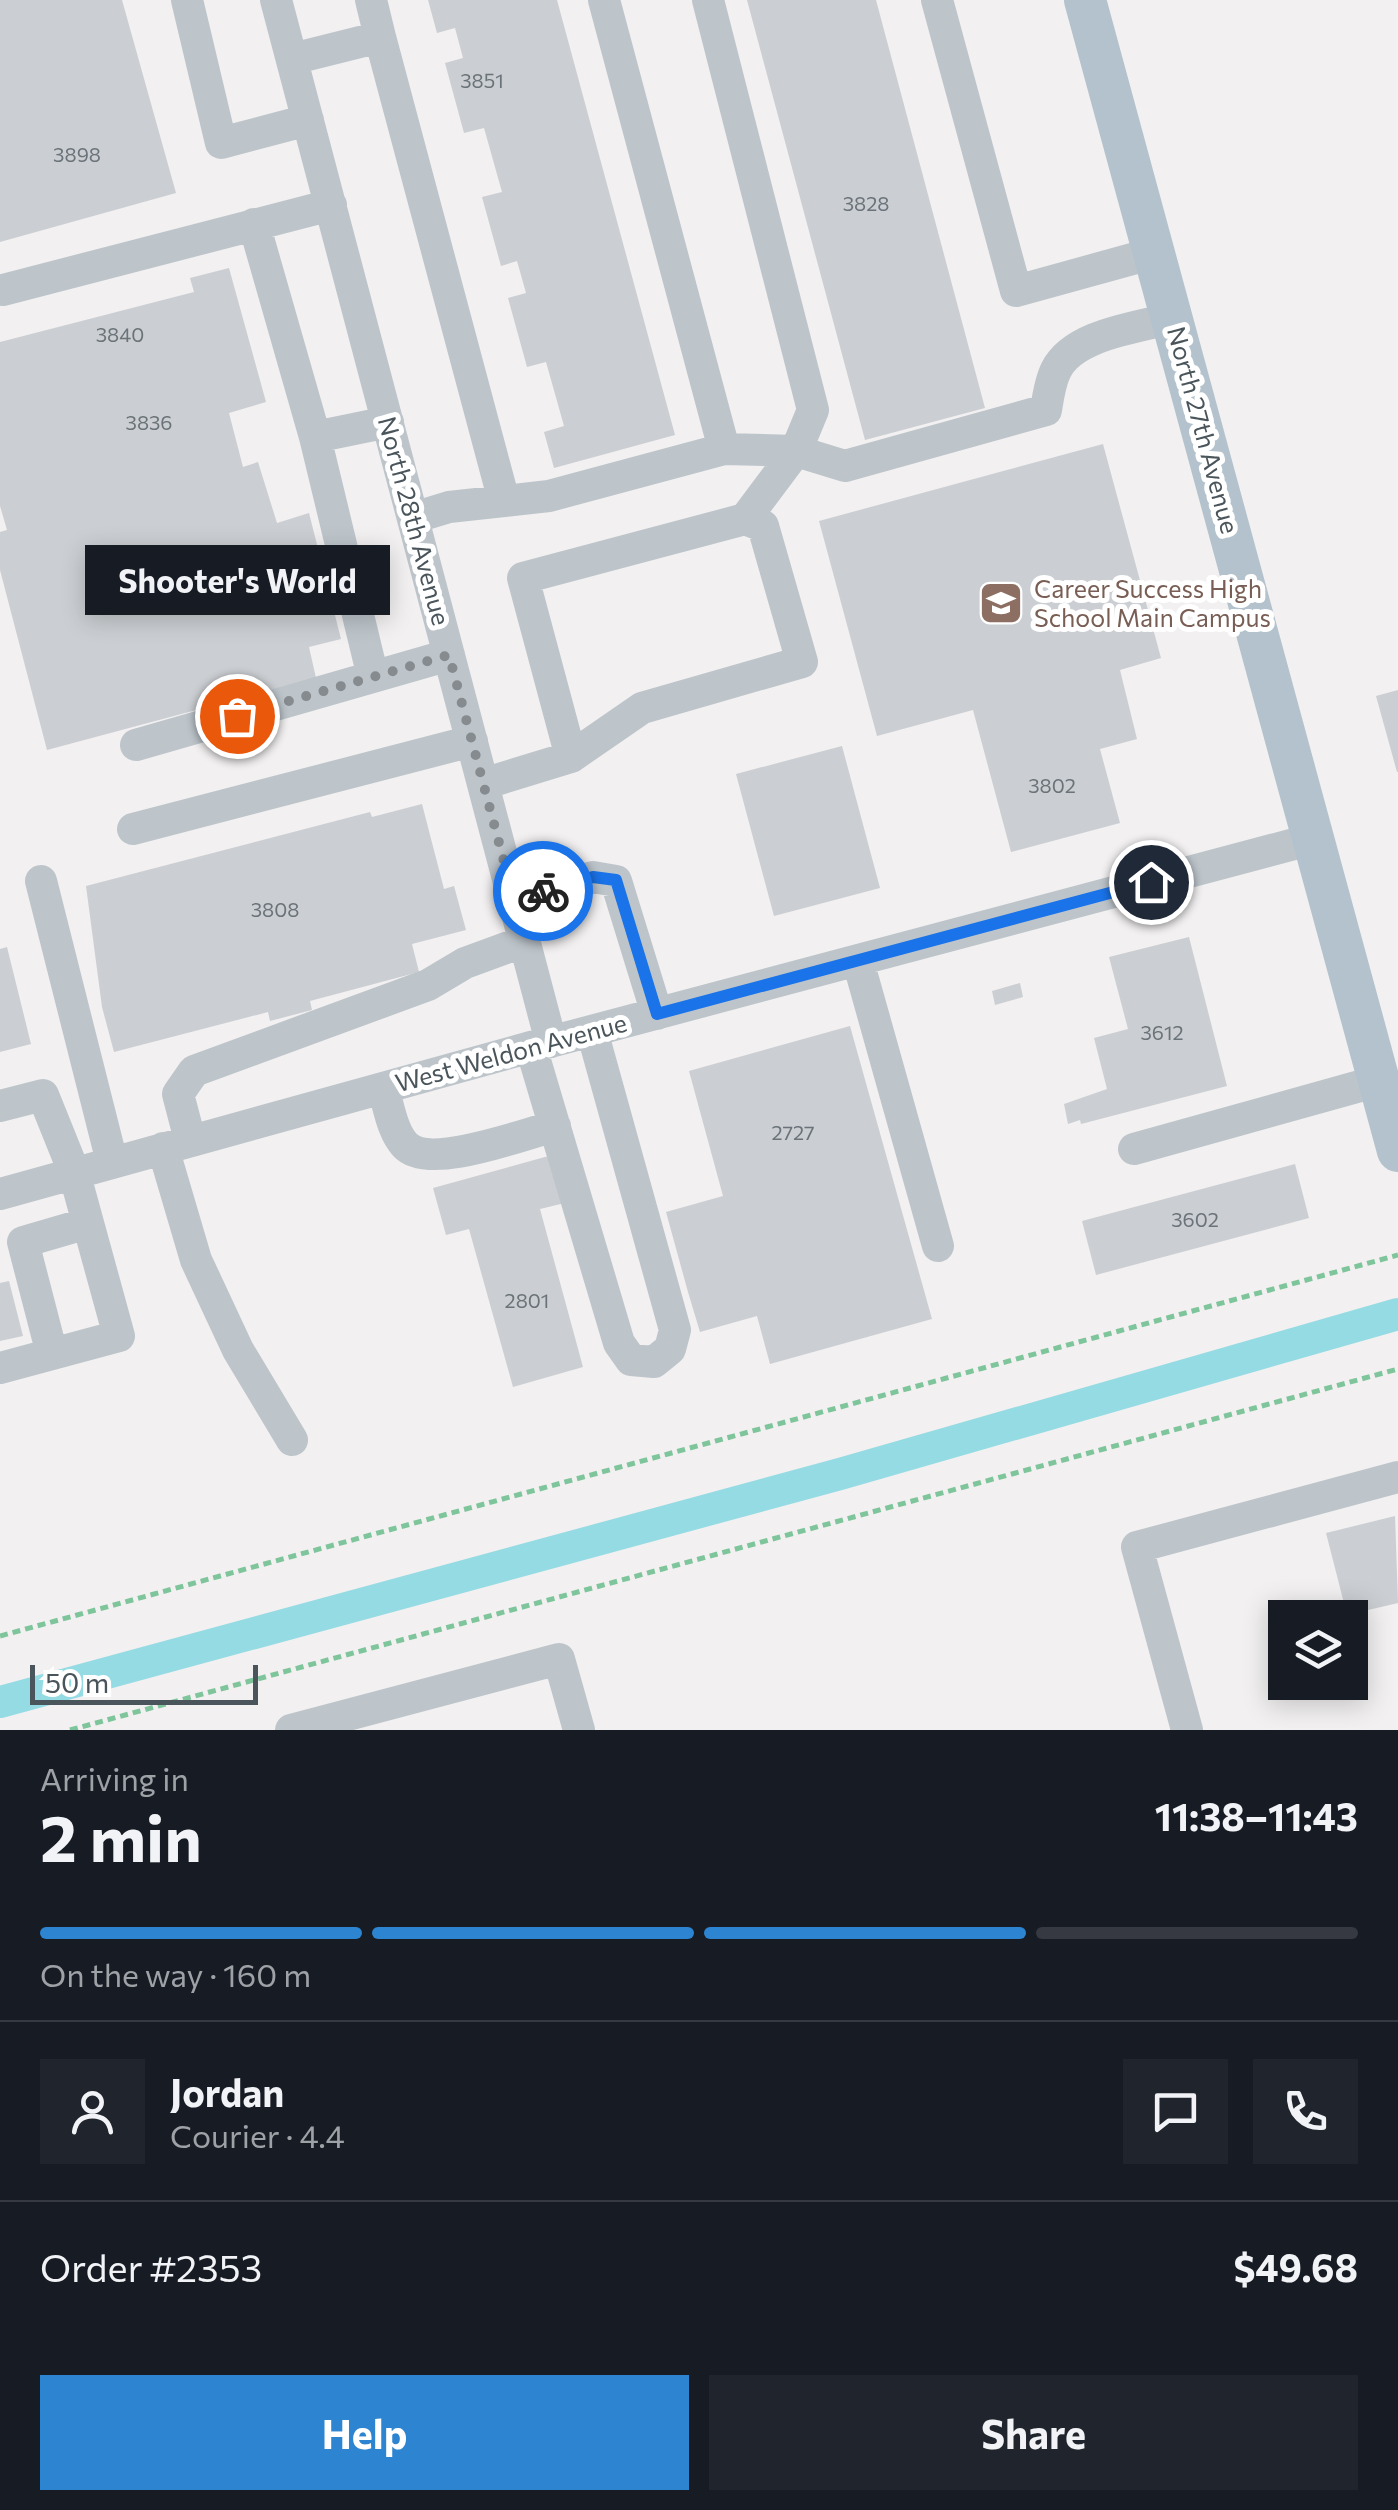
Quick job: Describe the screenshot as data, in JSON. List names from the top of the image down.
{
  "streets": {
    "main road": ["North 27th Avenue"],
    "street": ["North 28th Avenue", "West Weldon Avenue"]
  },
  "crossings": [
    ["North 27th Avenue", "West Weldon Avenue"],
    ["North 28th Avenue", "West Weldon Avenue"]
  ],
  "places": {
    "school or university": ["Career Success High School Main Campus"],
    "other": ["Shooter's World"]
  },
  "house_numbers": [
    "3851",
    "3898",
    "3828",
    "3840",
    "3836",
    "3802",
    "3808",
    "3612",
    "2727",
    "3602",
    "2801"
  ],
  "scale_bar": "50 m",
  "page": {
    "bubble": "Shooter's World",
    "scale": "50 m",
    "heading": ["2 min", "Arriving in", "11:38–11:43"],
    "panel": [
      "Jordan",
      "Courier · 4.4",
      "Order #2353",
      "$49.68"
    ],
    "bar": "On the way · 160 m",
    "buttons": ["Help", "Share"]
  }
}
